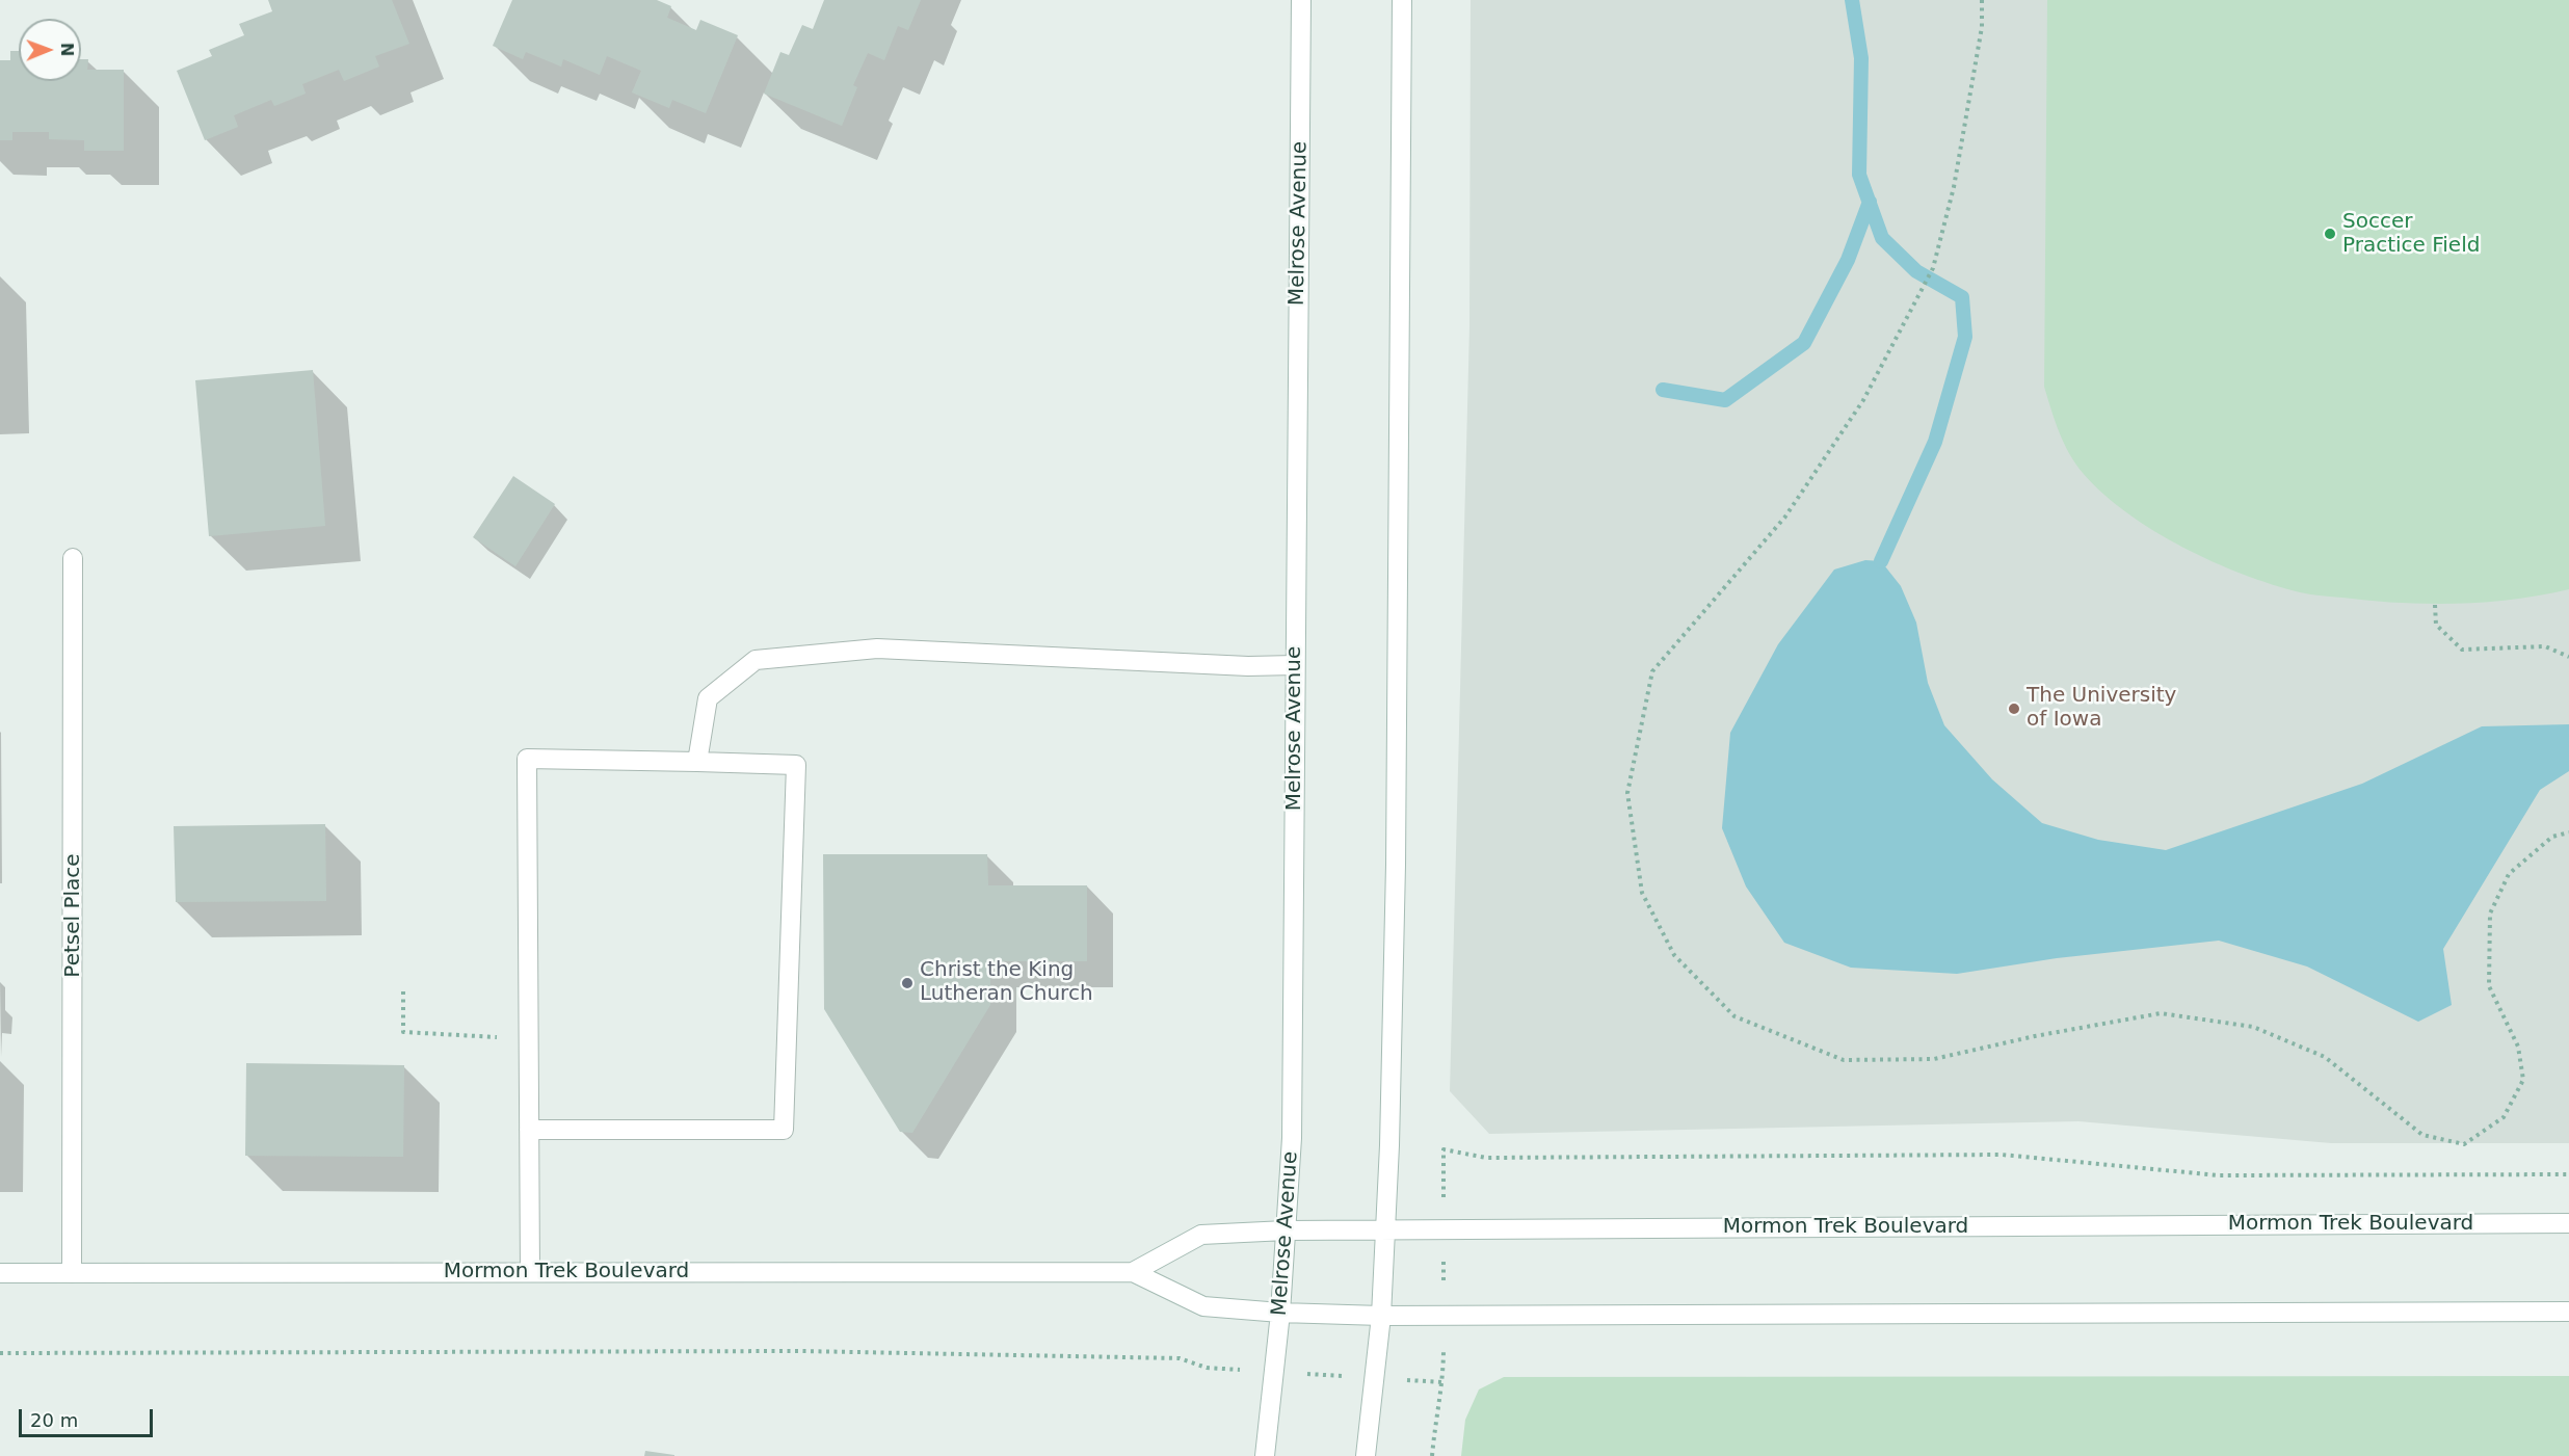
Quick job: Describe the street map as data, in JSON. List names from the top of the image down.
{
  "streets": {
    "main road": ["Melrose Avenue", "Petsel Place", "Mormon Trek Boulevard"]
  },
  "crossings": [
    ["Melrose Avenue", "Mormon Trek Boulevard"],
    ["Petsel Place", "Mormon Trek Boulevard"]
  ],
  "places": ["Soccer Practice Field", "The University of Iowa", "Christ the King Lutheran Church"],
  "scale_bar": "20 m",
  "north": "right"
}
